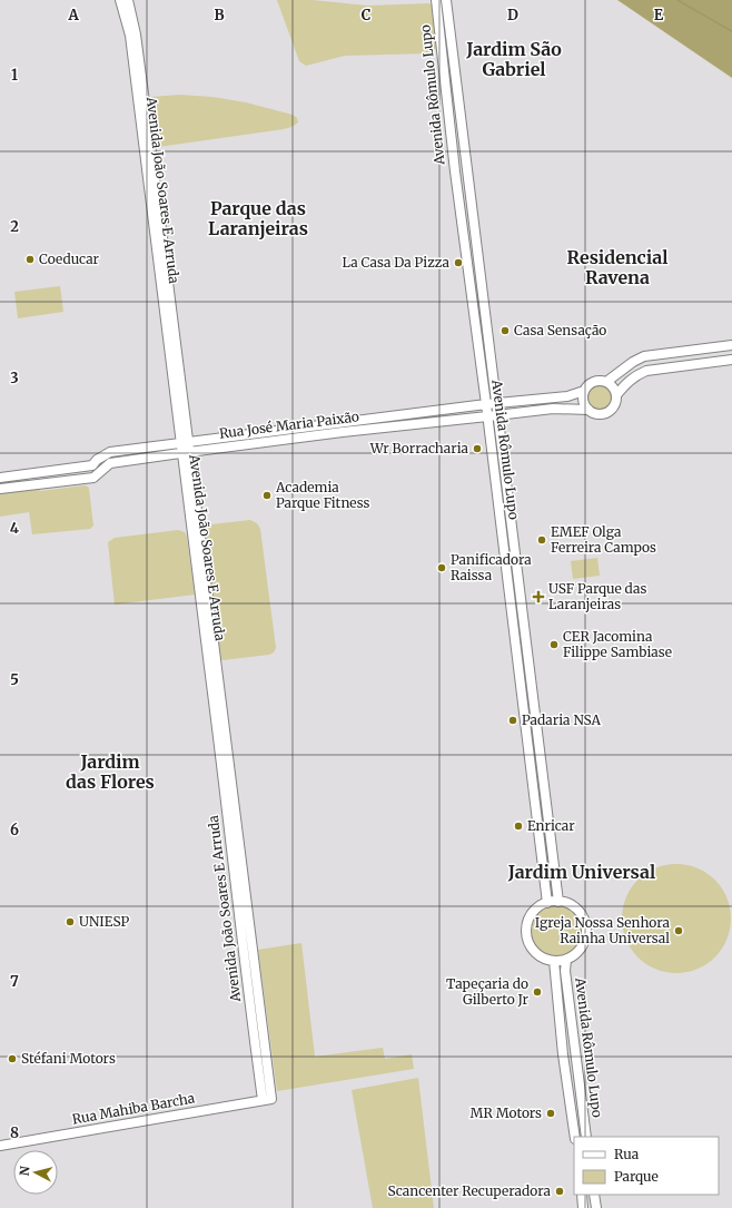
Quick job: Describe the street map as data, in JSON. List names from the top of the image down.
{
  "streets": {
    "street": [
      "Avenida Rômulo Lupo",
      "Avenida João Soares E Arruda",
      "Rua José Maria Paixão",
      "Rua Mahiba Barcha"
    ]
  },
  "crossings": [
    ["Avenida Rômulo Lupo", "Rua José Maria Paixão"],
    ["Avenida João Soares E Arruda", "Rua José Maria Paixão"],
    ["Avenida João Soares E Arruda", "Rua Mahiba Barcha"]
  ],
  "districts": [
    "Jardim São Gabriel",
    "Parque das Laranjeiras",
    "Residencial Ravena",
    "Jardim das Flores",
    "Jardim Universal"
  ],
  "places": {
    "other": [
      "Coeducar",
      "La Casa Da Pizza",
      "Casa Sensação",
      "Wr Borracharia",
      "Academia Parque Fitness",
      "EMEF Olga Ferreira Campos",
      "Panificadora Raissa",
      "CER Jacomina Filippe Sambiase",
      "Padaria NSA",
      "Enricar",
      "UNIESP",
      "Igreja Nossa Senhora Rainha Universal",
      "Tapeçaria do Gilberto Jr",
      "Stéfani Motors",
      "MR Motors",
      "Scancenter Recuperadora"
    ],
    "health": ["USF Parque das Laranjeiras"]
  },
  "legend": ["Rua", "Parque"],
  "north": "left",
  "grid": {
    "columns": [
      "A",
      "B",
      "C",
      "D",
      "E"
    ],
    "rows": [
      "1",
      "2",
      "3",
      "4",
      "5",
      "6",
      "7",
      "8"
    ]
  }
}
